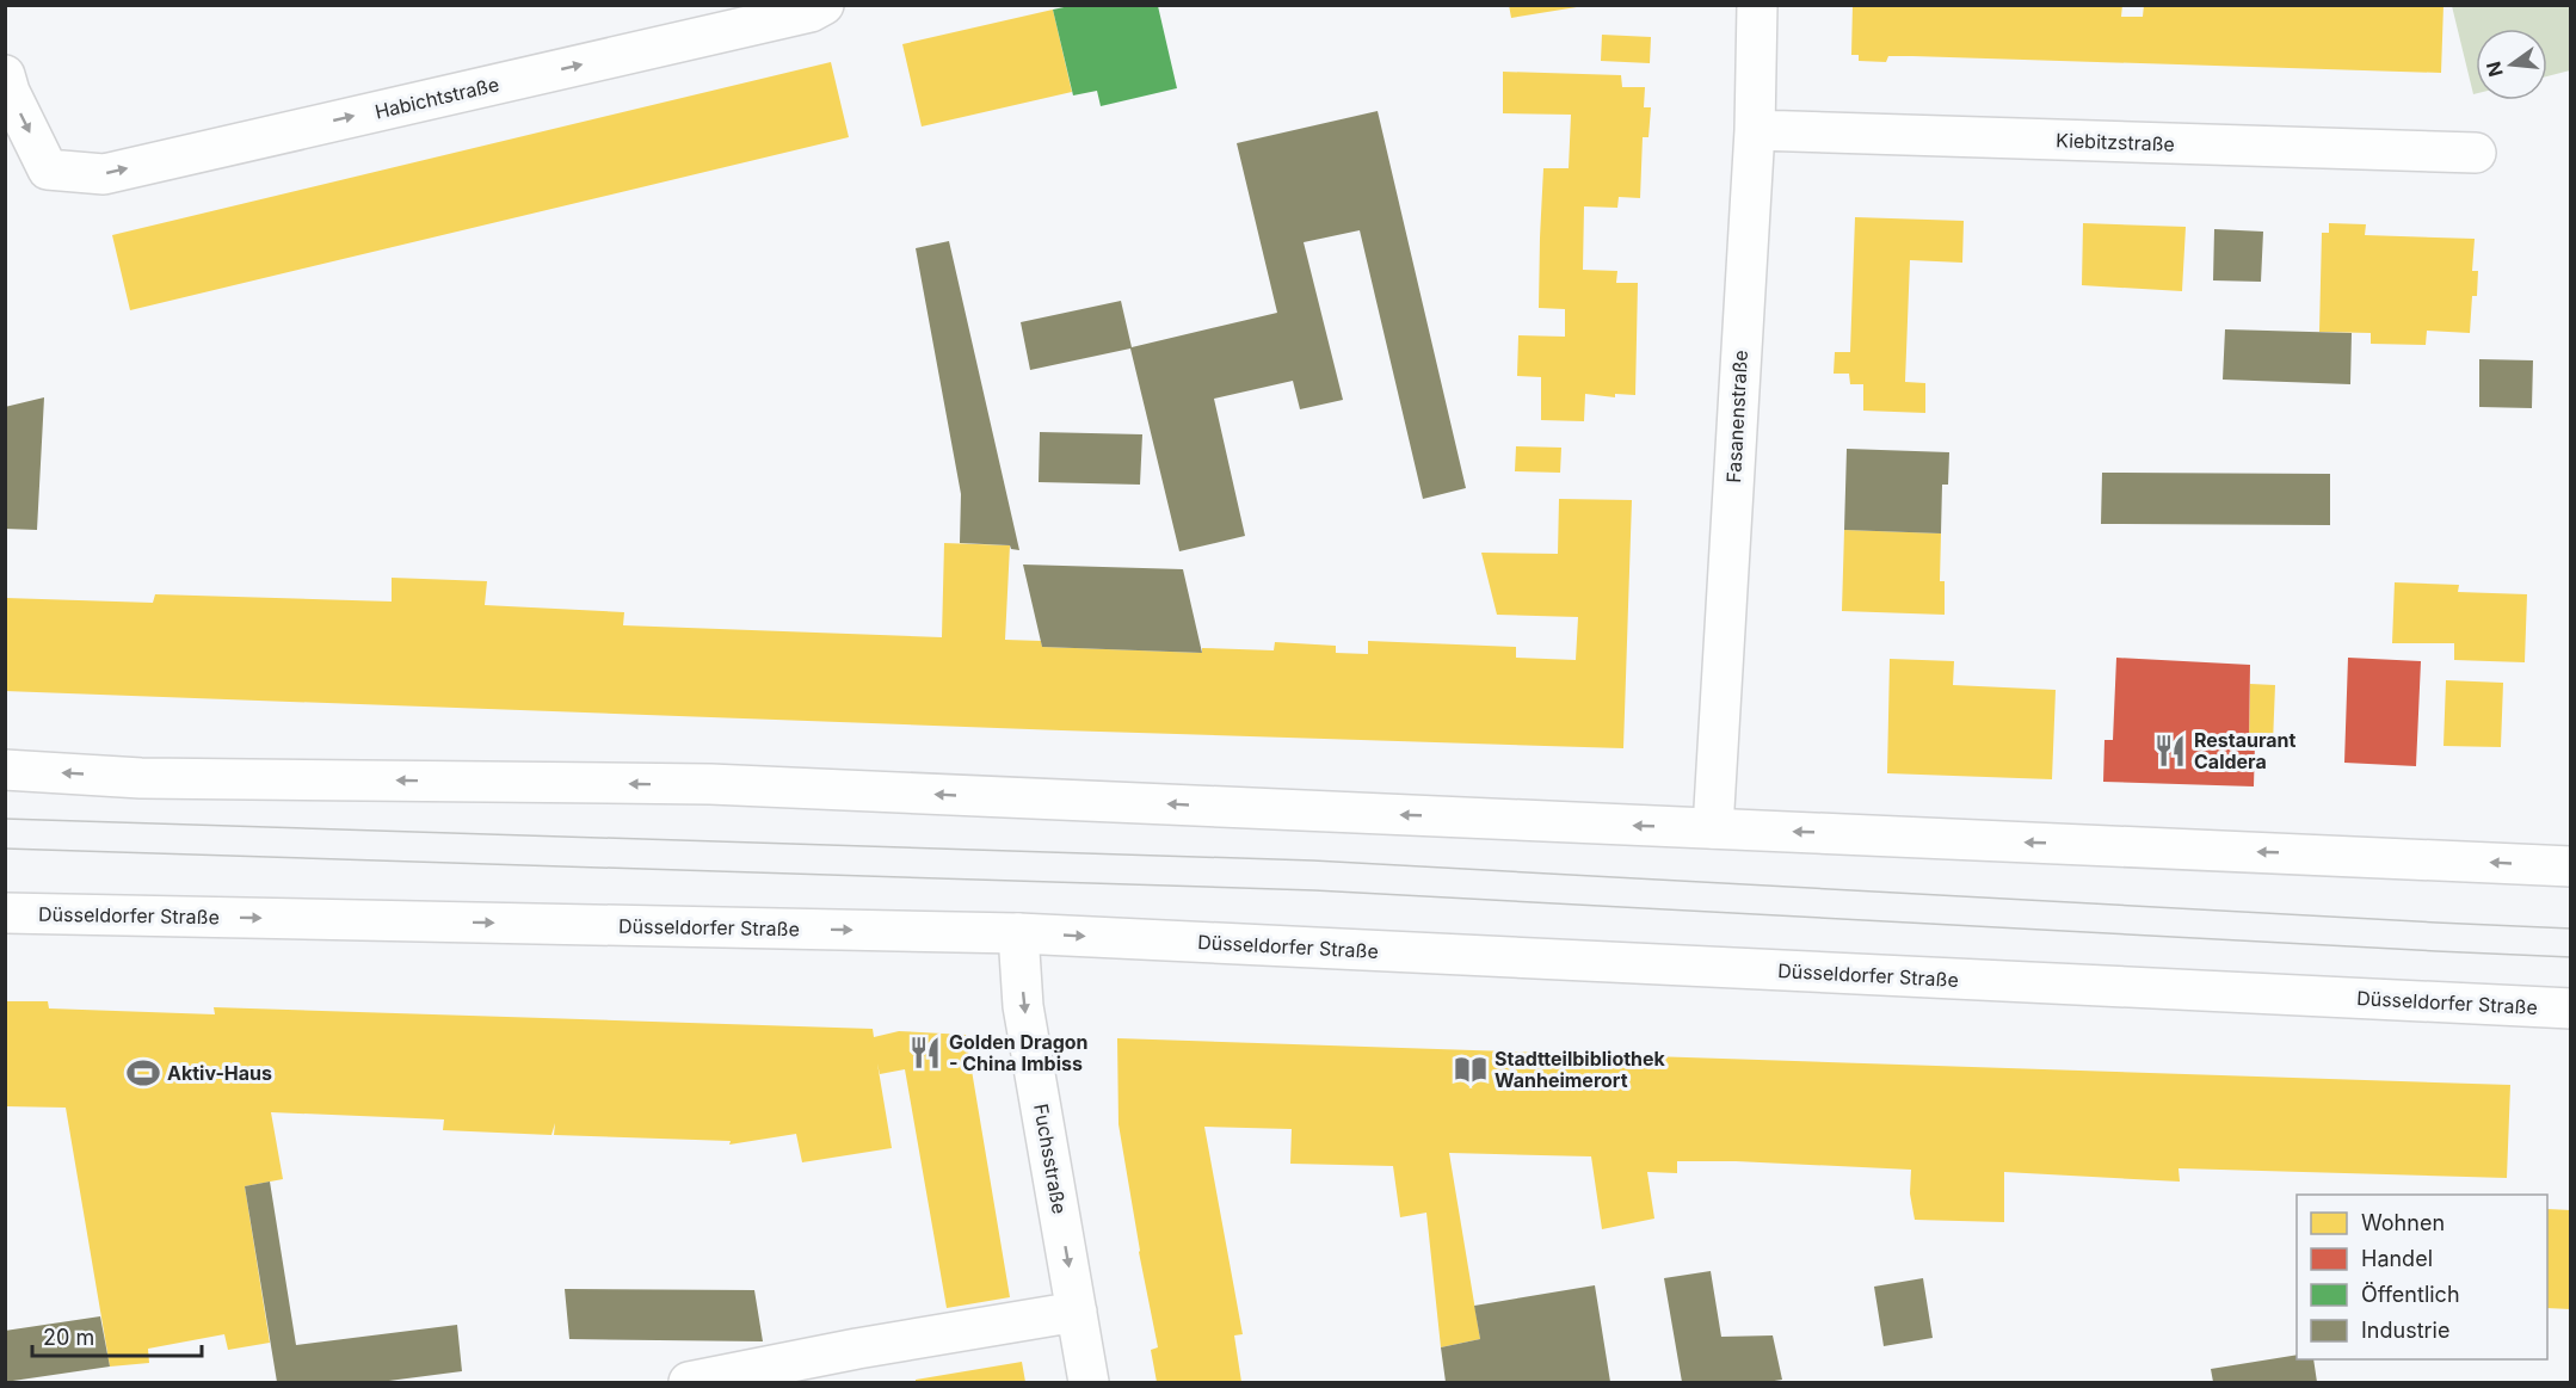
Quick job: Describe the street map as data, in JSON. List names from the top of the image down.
{
  "streets": {
    "main road": [
      "Habichtstraße",
      "Kiebitzstraße",
      "Fasanenstraße",
      "Düsseldorfer Straße",
      "Fuchsstraße"
    ]
  },
  "crossings": [
    ["Kiebitzstraße", "Fasanenstraße"],
    ["Düsseldorfer Straße", "Fuchsstraße"]
  ],
  "one_way": ["Habichtstraße", "Fuchsstraße"],
  "places": {
    "restaurant": ["Restaurant Caldera", "Golden Dragon - China Imbiss"],
    "library": ["Stadtteilbibliothek Wanheimerort"],
    "sports": ["Aktiv-Haus"]
  },
  "legend": [
    "Wohnen",
    "Handel",
    "Öffentlich",
    "Industrie"
  ],
  "scale_bar": "20 m",
  "north": "left"
}
